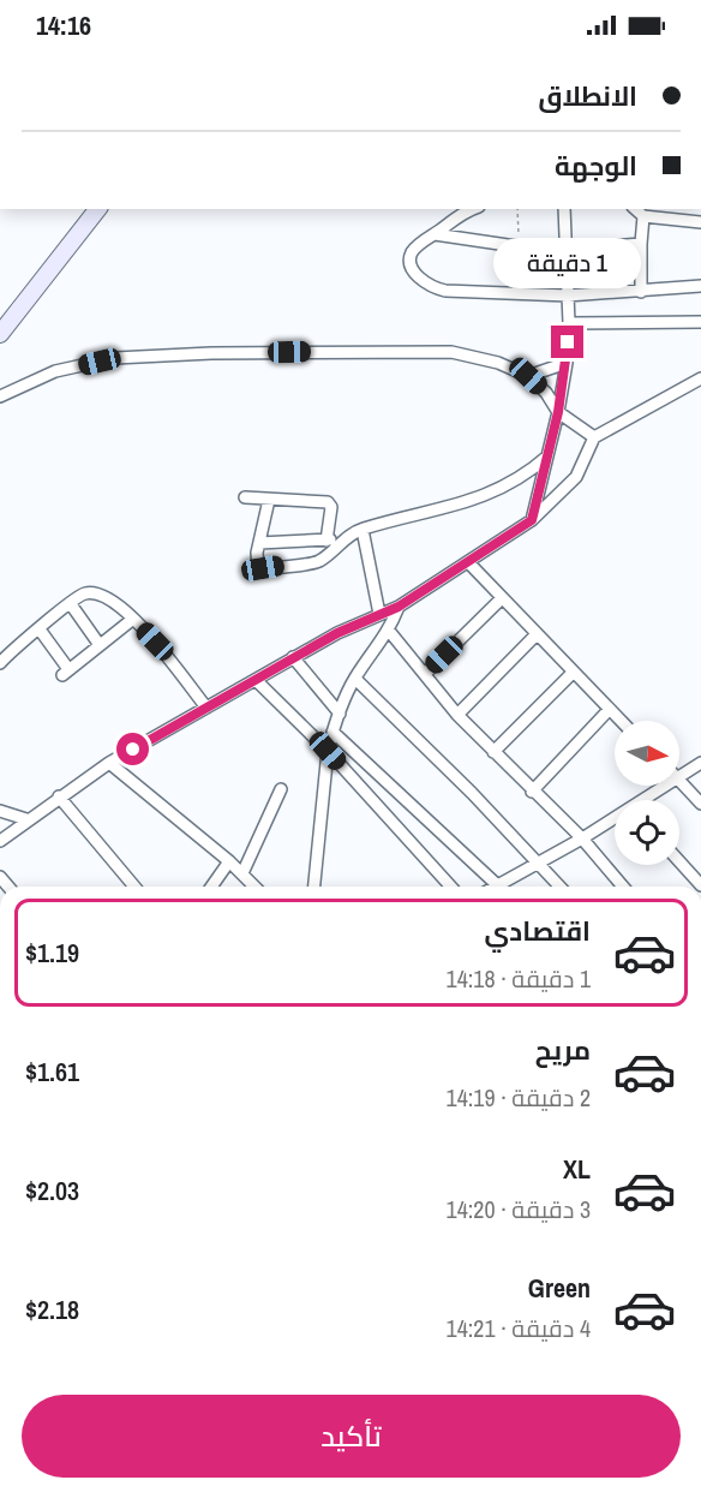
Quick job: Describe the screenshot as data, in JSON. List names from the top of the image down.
{
  "north": "right",
  "page": {
    "status": "14:16",
    "banner": ["الانطلاق", "الوجهة"],
    "bubble": "1 دقيقة",
    "list": [
      {
        "name": "اقتصادي",
        "note": "1 دقيقة · 14:18",
        "value": "$1.19"
      },
      {
        "name": "مريح",
        "note": "2 دقيقة · 14:19",
        "value": "$1.61"
      },
      {
        "name": "XL",
        "note": "3 دقيقة · 14:20",
        "value": "$2.03"
      },
      {
        "name": "Green",
        "note": "4 دقيقة · 14:21",
        "value": "$2.18"
      }
    ],
    "buttons": "تأكيد"
  }
}
